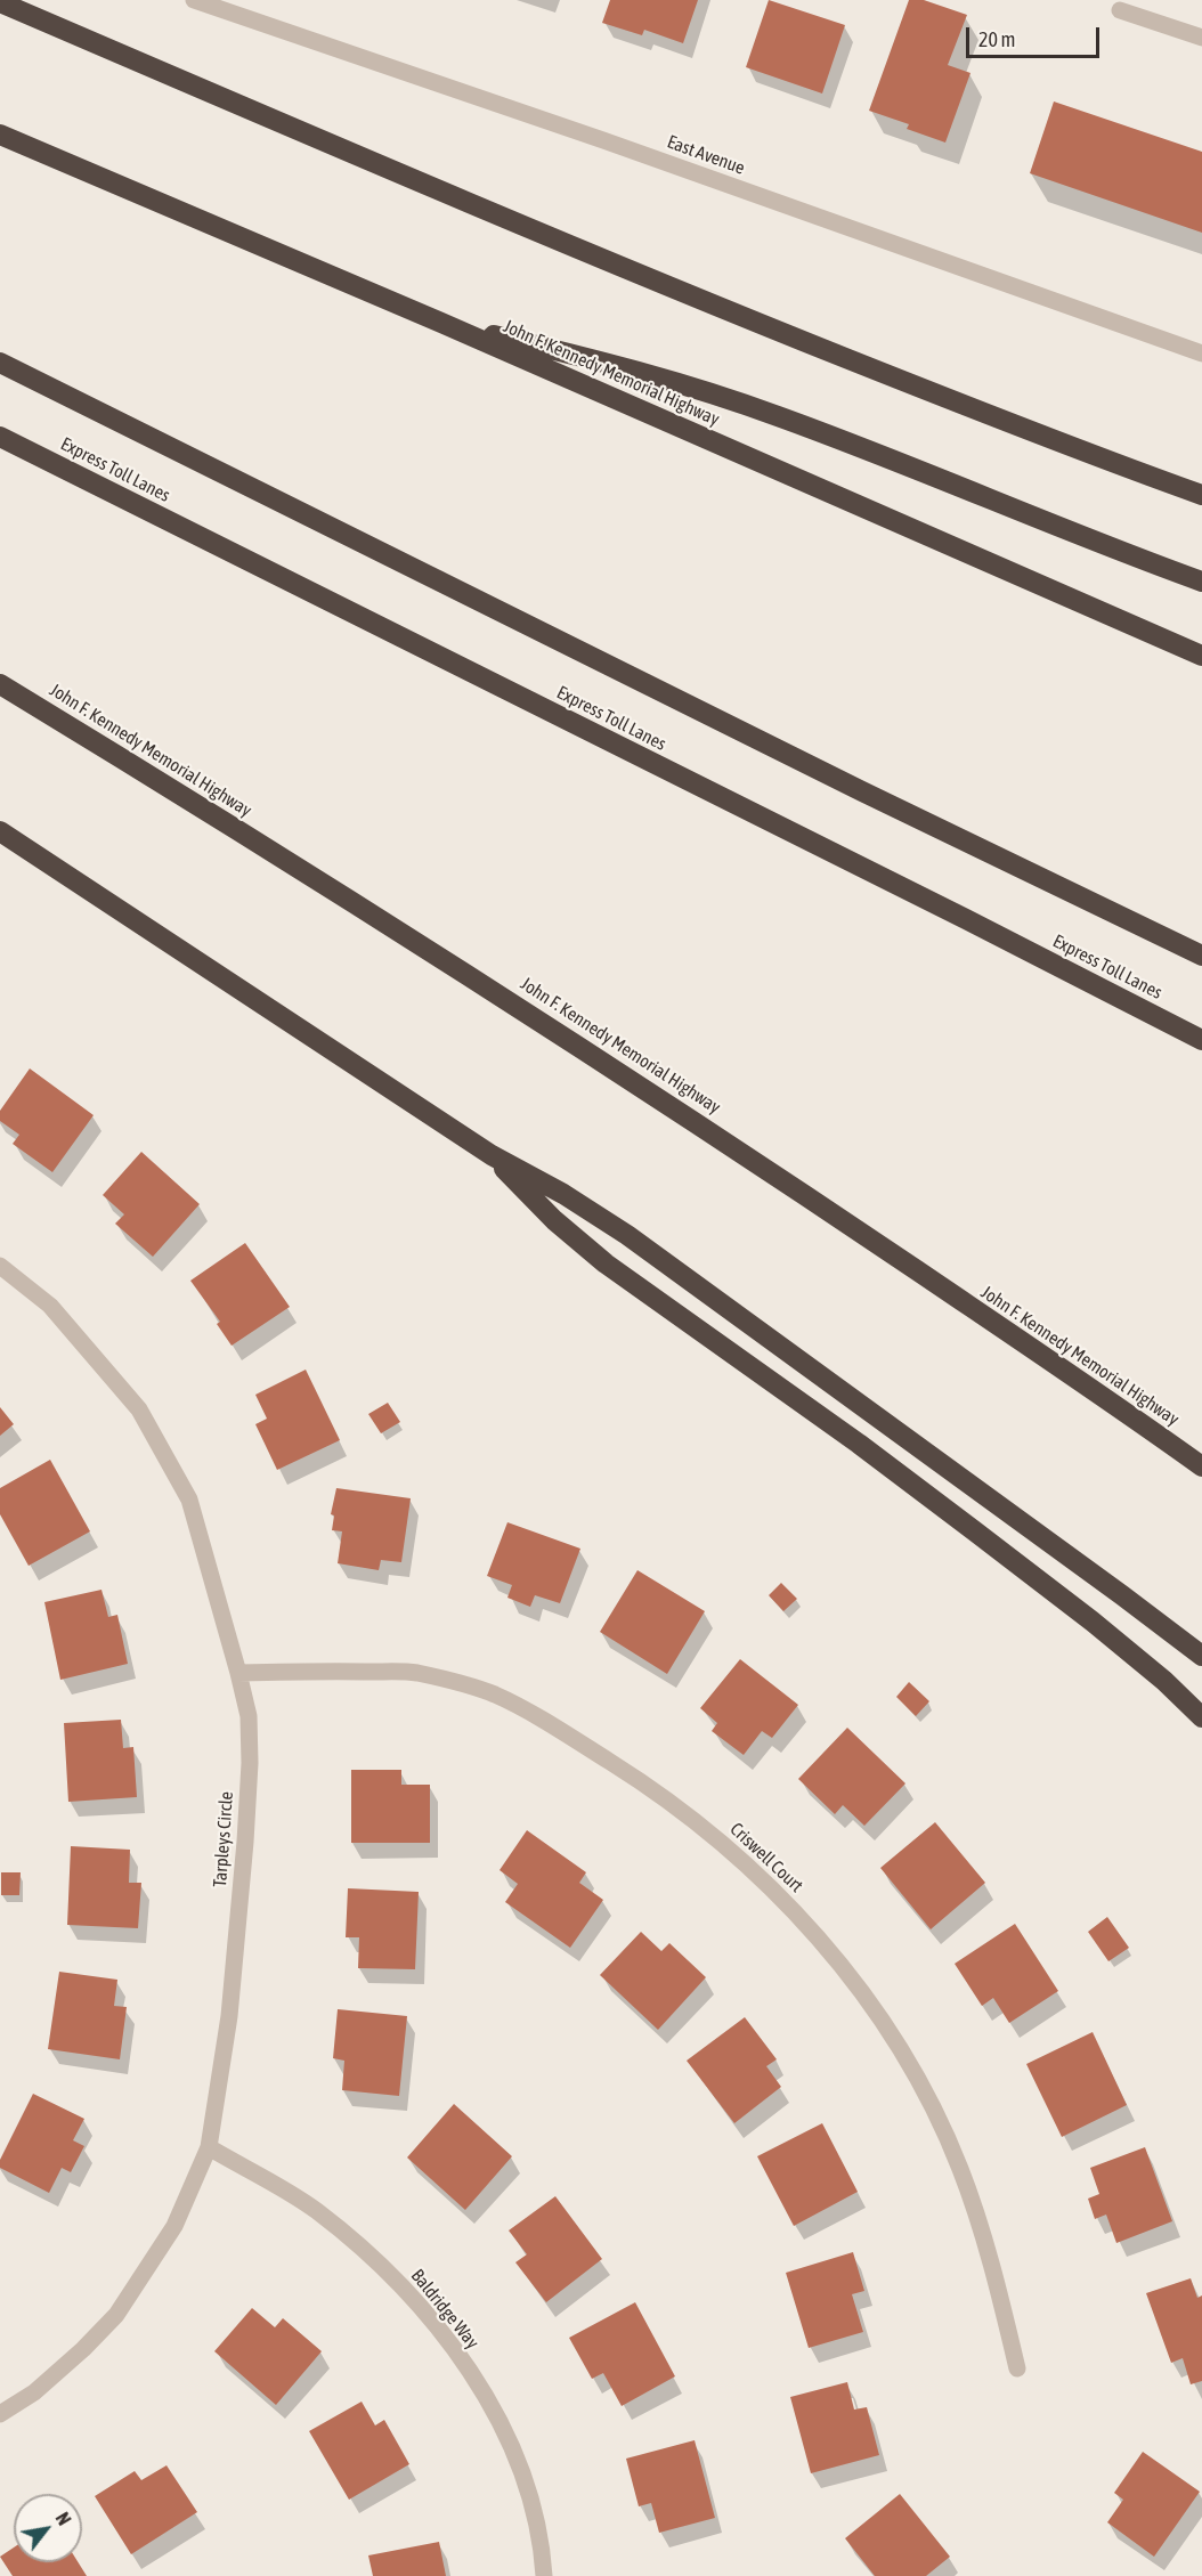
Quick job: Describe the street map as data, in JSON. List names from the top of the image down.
{
  "streets": {
    "highway": ["John F. Kennedy Memorial Highway", "Express Toll Lanes"],
    "street": [
      "East Avenue",
      "Tarpleys Circle",
      "Criswell Court",
      "Baldridge Way"
    ]
  },
  "crossings": [
    ["Tarpleys Circle", "Criswell Court"],
    ["Tarpleys Circle", "Baldridge Way"]
  ],
  "scale_bar": "20 m",
  "north": "top right"
}
